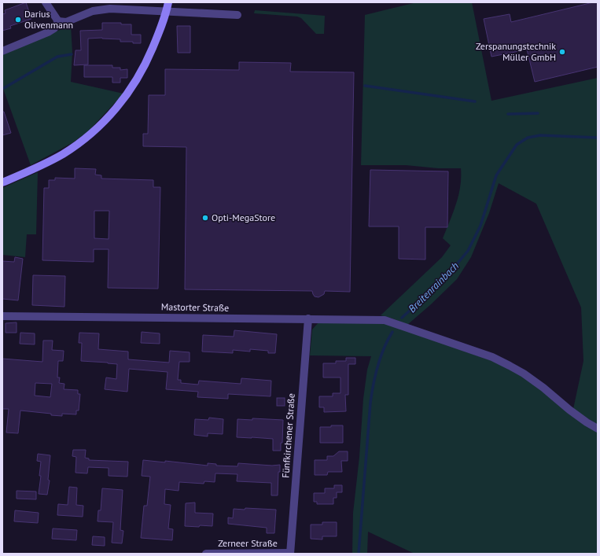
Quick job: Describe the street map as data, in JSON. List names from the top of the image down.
{
  "streets": {
    "street": ["Mastorter Straße", "Fünfkirchener Straße", "Zerneer Straße"]
  },
  "crossings": [
    ["Mastorter Straße", "Fünfkirchener Straße"],
    ["Fünfkirchener Straße", "Zerneer Straße"]
  ],
  "water": ["Breitenrainbach"],
  "places": ["Darius Olivenmann", "Zerspanungstechnik Müller GmbH", "Opti-MegaStore"]
}
